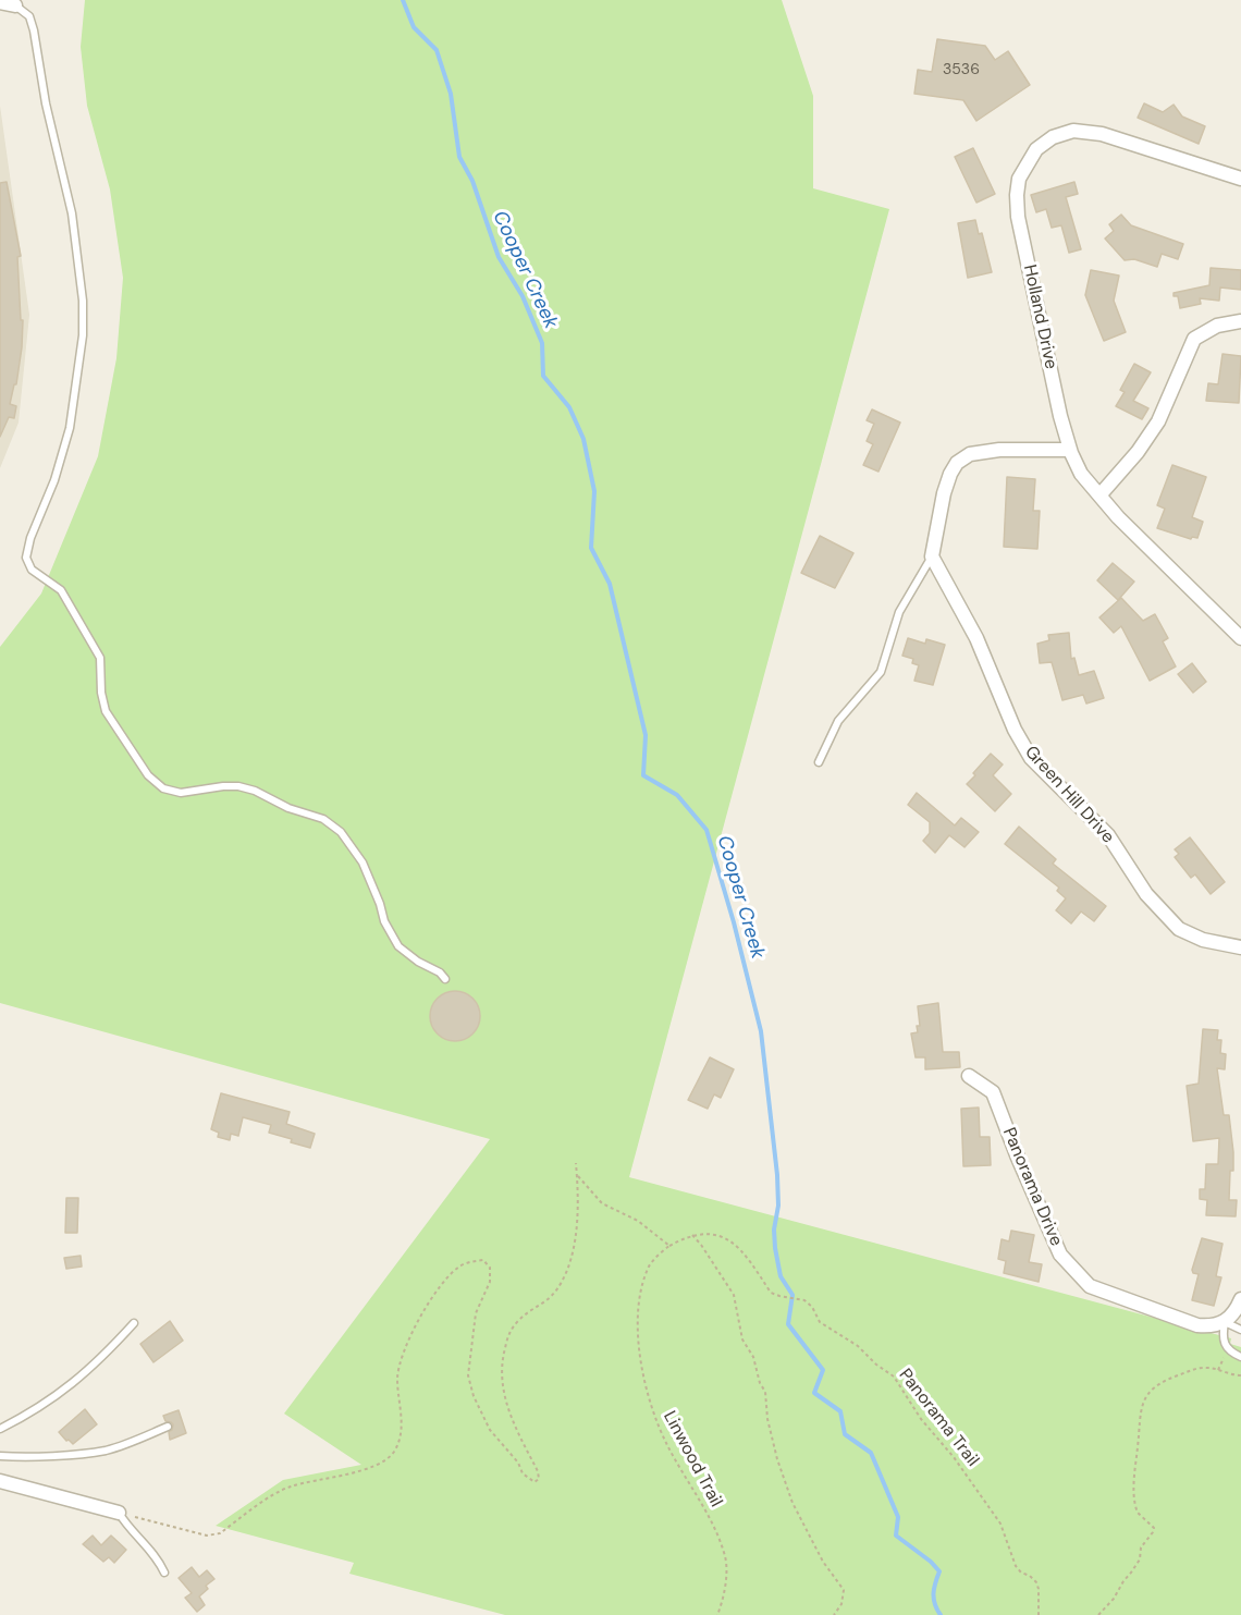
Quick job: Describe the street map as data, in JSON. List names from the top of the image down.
{
  "streets": {
    "street": ["Holland Drive", "Green Hill Drive", "Panorama Drive"],
    "path": ["Panorama Trail", "Linwood Trail"]
  },
  "crossings": [
    ["Panorama Trail", "Linwood Trail"]
  ],
  "water": ["Cooper Creek"],
  "house_numbers": ["3536"]
}
